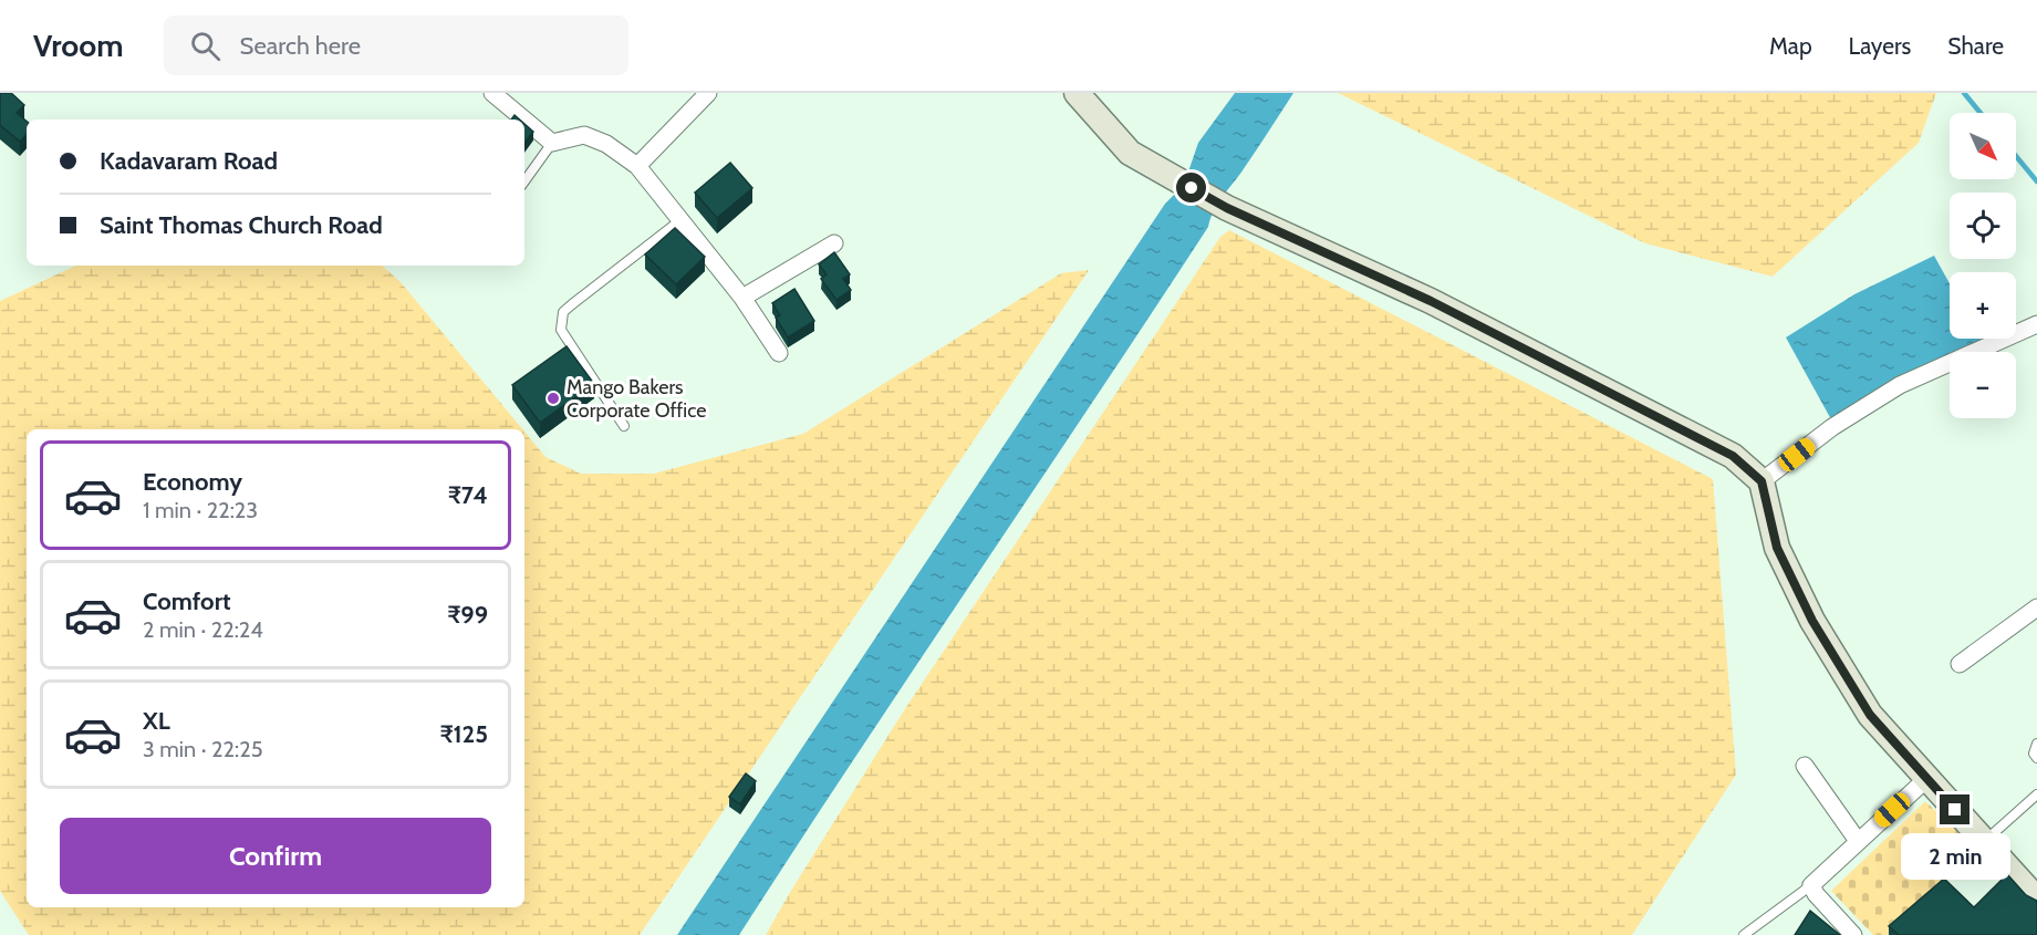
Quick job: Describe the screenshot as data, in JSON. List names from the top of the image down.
{
  "places": ["Mango Bakers Corporate Office"],
  "north": "bottom right",
  "page": {
    "header": "Vroom",
    "search": "Search here",
    "nav": ["Map", "Layers", "Share"],
    "map_buttons": ["+", "−"],
    "banner": ["Kadavaram Road", "Saint Thomas Church Road"],
    "list": [
      {
        "name": "Economy",
        "note": "1 min · 22:23",
        "value": "₹74"
      },
      {
        "name": "Comfort",
        "note": "2 min · 22:24",
        "value": "₹99"
      },
      {
        "name": "XL",
        "note": "3 min · 22:25",
        "value": "₹125"
      }
    ],
    "buttons": "Confirm",
    "bubble": "2 min"
  }
}
